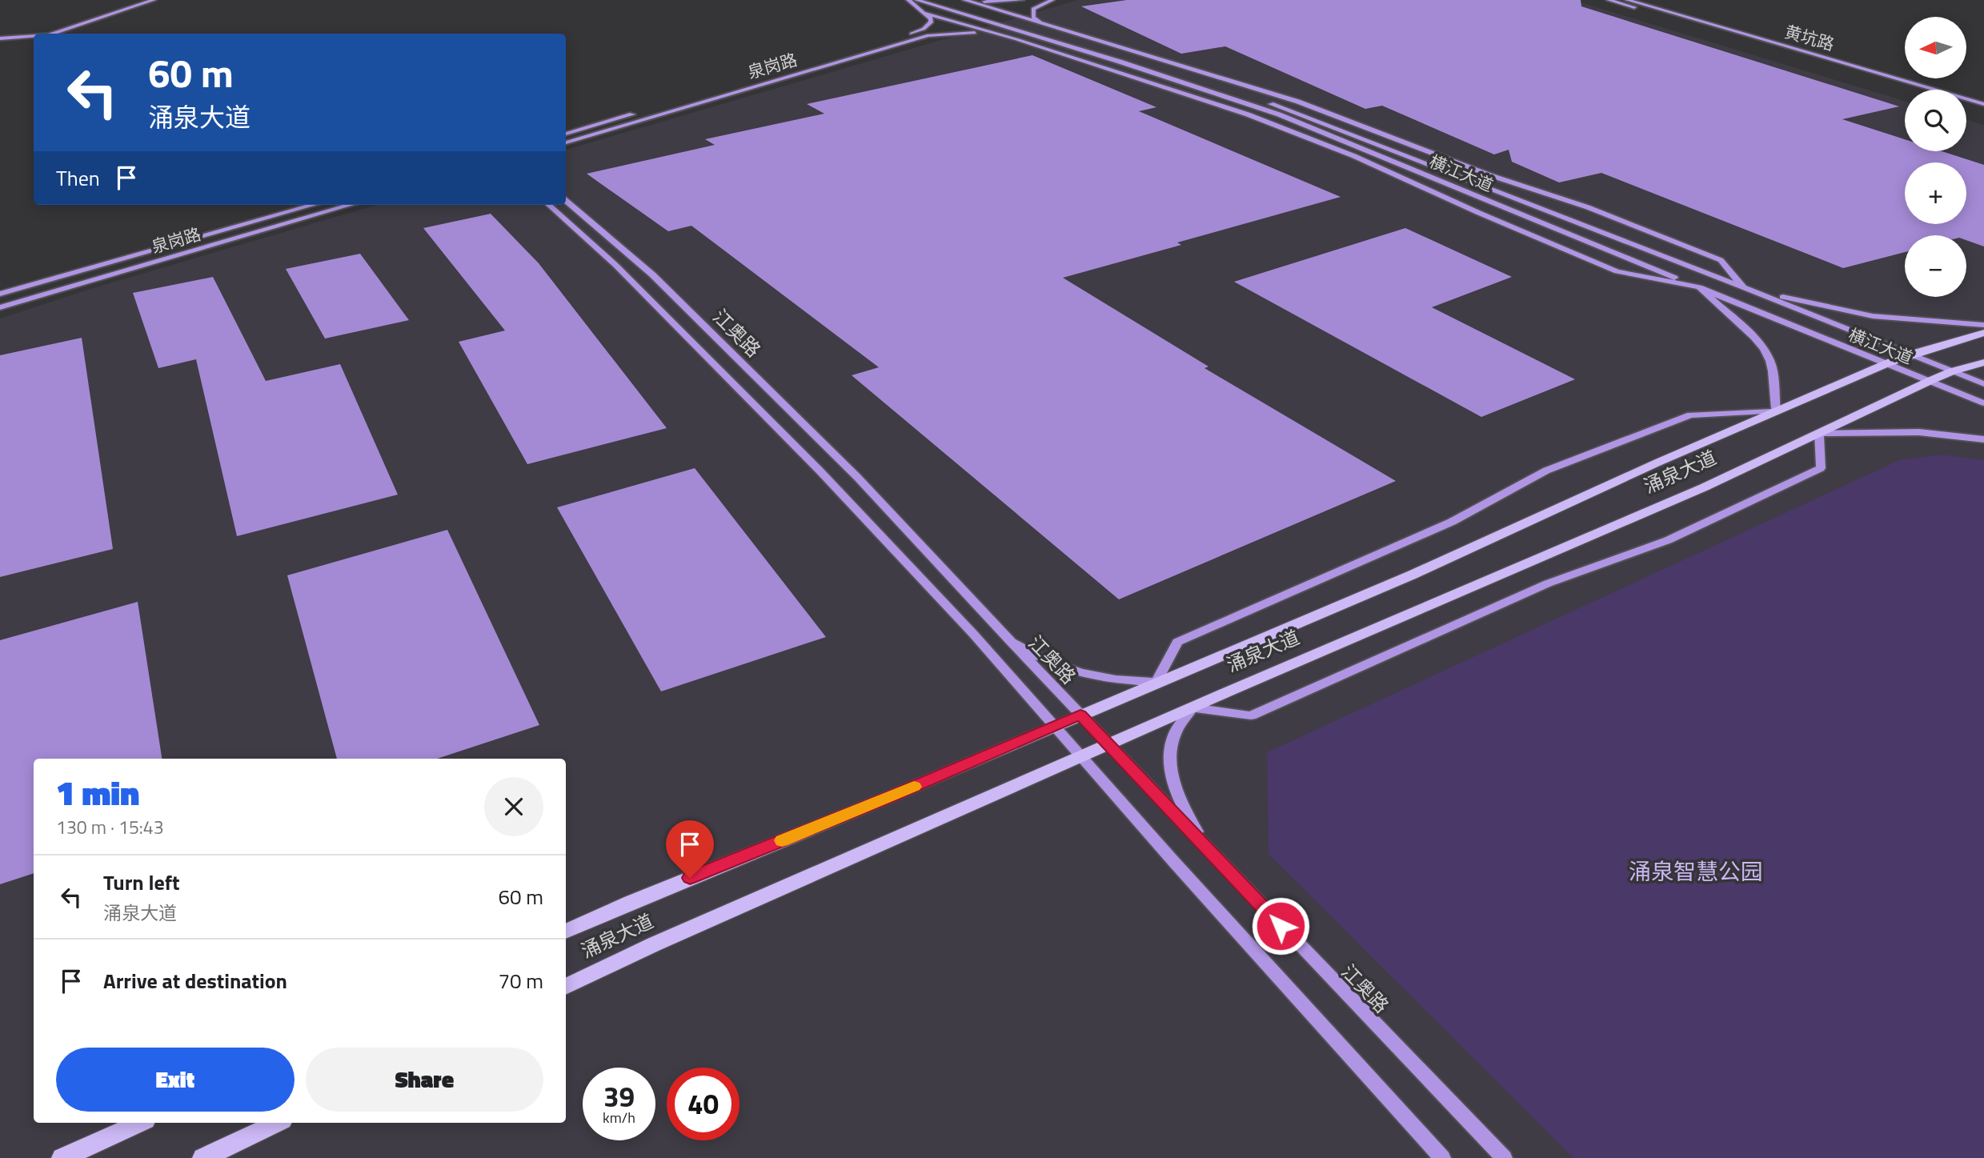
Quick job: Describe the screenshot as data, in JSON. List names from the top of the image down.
{
  "streets": {
    "main road": ["涌泉大道"],
    "street": [
      "黄坑路",
      "泉岗路",
      "横江大道",
      "江奥路"
    ]
  },
  "crossings": [
    ["横江大道", "涌泉大道"],
    ["江奥路", "涌泉大道"]
  ],
  "parks": ["涌泉智慧公园"],
  "north": "left",
  "page": {
    "map_buttons": ["+", "−"],
    "turn": ["60 m", "涌泉大道"],
    "then": "Then",
    "heading": ["1 min", "130 m · 15:43"],
    "list": [
      {
        "name": "Turn left",
        "note": "涌泉大道",
        "value": "60 m"
      },
      {
        "name": "Arrive at destination",
        "value": "70 m"
      }
    ],
    "buttons": ["Exit", "Share"],
    "speed": "39 km/h",
    "limit": "40"
  }
}
